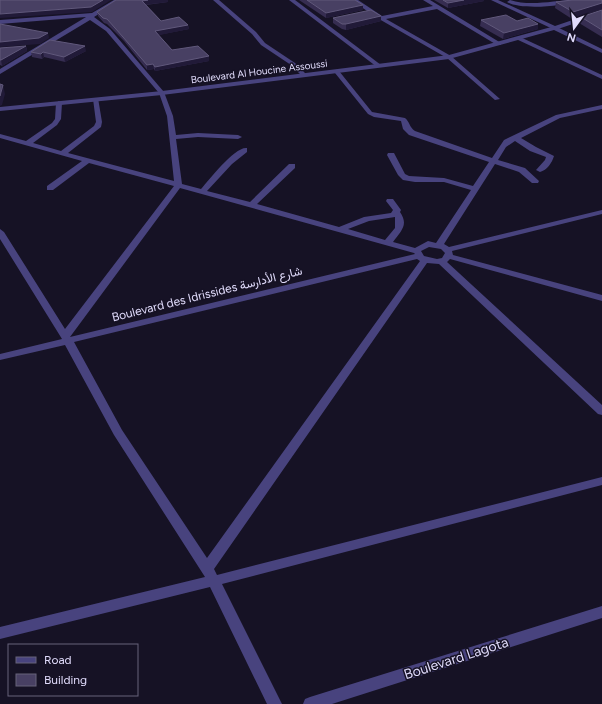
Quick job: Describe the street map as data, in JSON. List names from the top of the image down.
{
  "streets": {
    "street": ["Boulevard Al Houcine Assoussi", "Boulevard des Idrissides شارع الأدارسة", "Boulevard Lagota"]
  },
  "legend": ["Road", "Building"],
  "north": "bottom"
}
